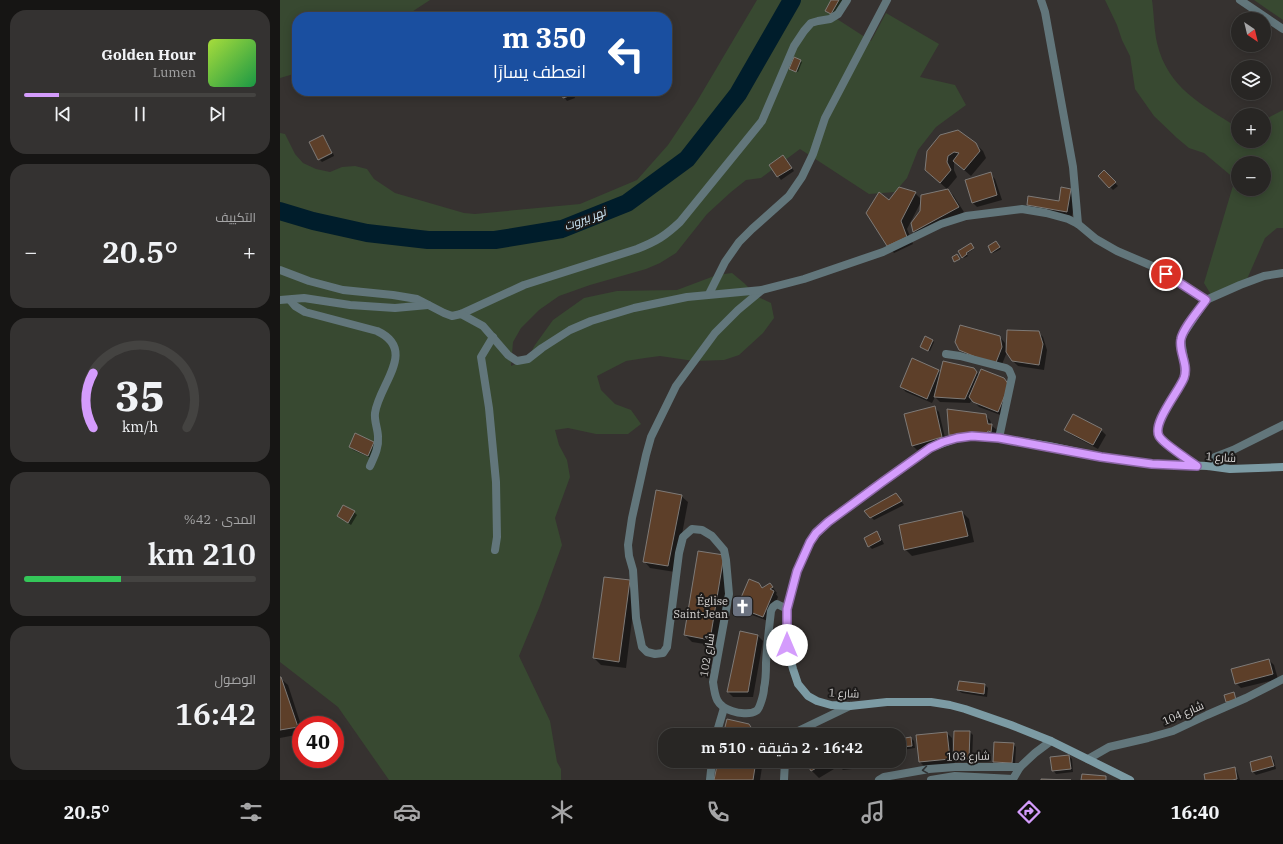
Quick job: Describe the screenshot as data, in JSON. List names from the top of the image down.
{
  "streets": {
    "street": [
      "شارع 1",
      "شارع 102",
      "شارع 104",
      "شارع 103"
    ]
  },
  "crossings": [
    ["شارع 1", "شارع 104"]
  ],
  "water": ["نهر بيروت"],
  "places": {
    "church": ["Église Saint-Jean"]
  },
  "north": "bottom right",
  "page": {
    "map_buttons": ["+", "−"],
    "turn": ["350 m", "انعطف يسارًا"],
    "song": ["Golden Hour", "Lumen"],
    "tile": [
      "التكييف",
      ["المدى · 42%", "210 km"],
      ["الوصول", "16:42"]
    ],
    "heat": ["−", "20.5°", "+"],
    "limit": "40",
    "trip": "16:42 · 2 دقيقة · 510 m",
    "tabs": ["16:40", "20.5°"],
    "gauge": ["35", "km/h"]
  }
}
